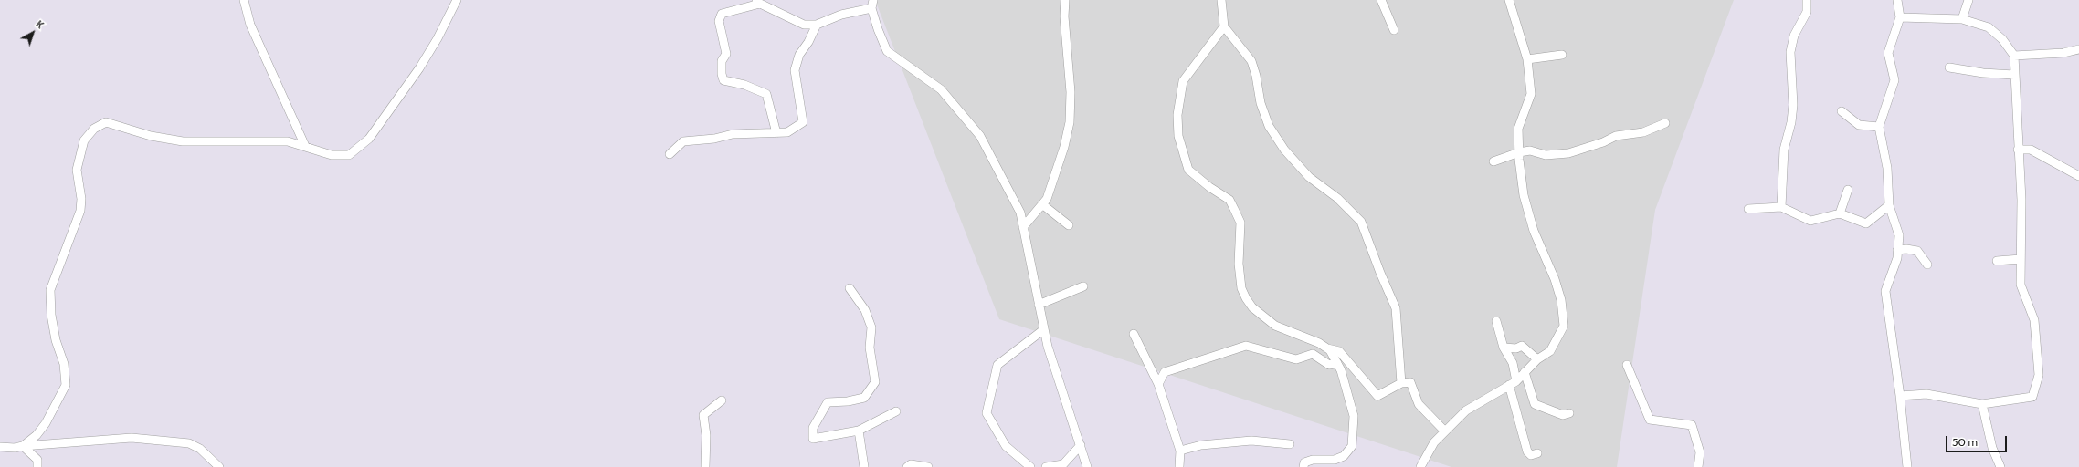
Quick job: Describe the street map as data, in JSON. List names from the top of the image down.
{
  "scale_bar": "50 m",
  "north": "top right"
}
